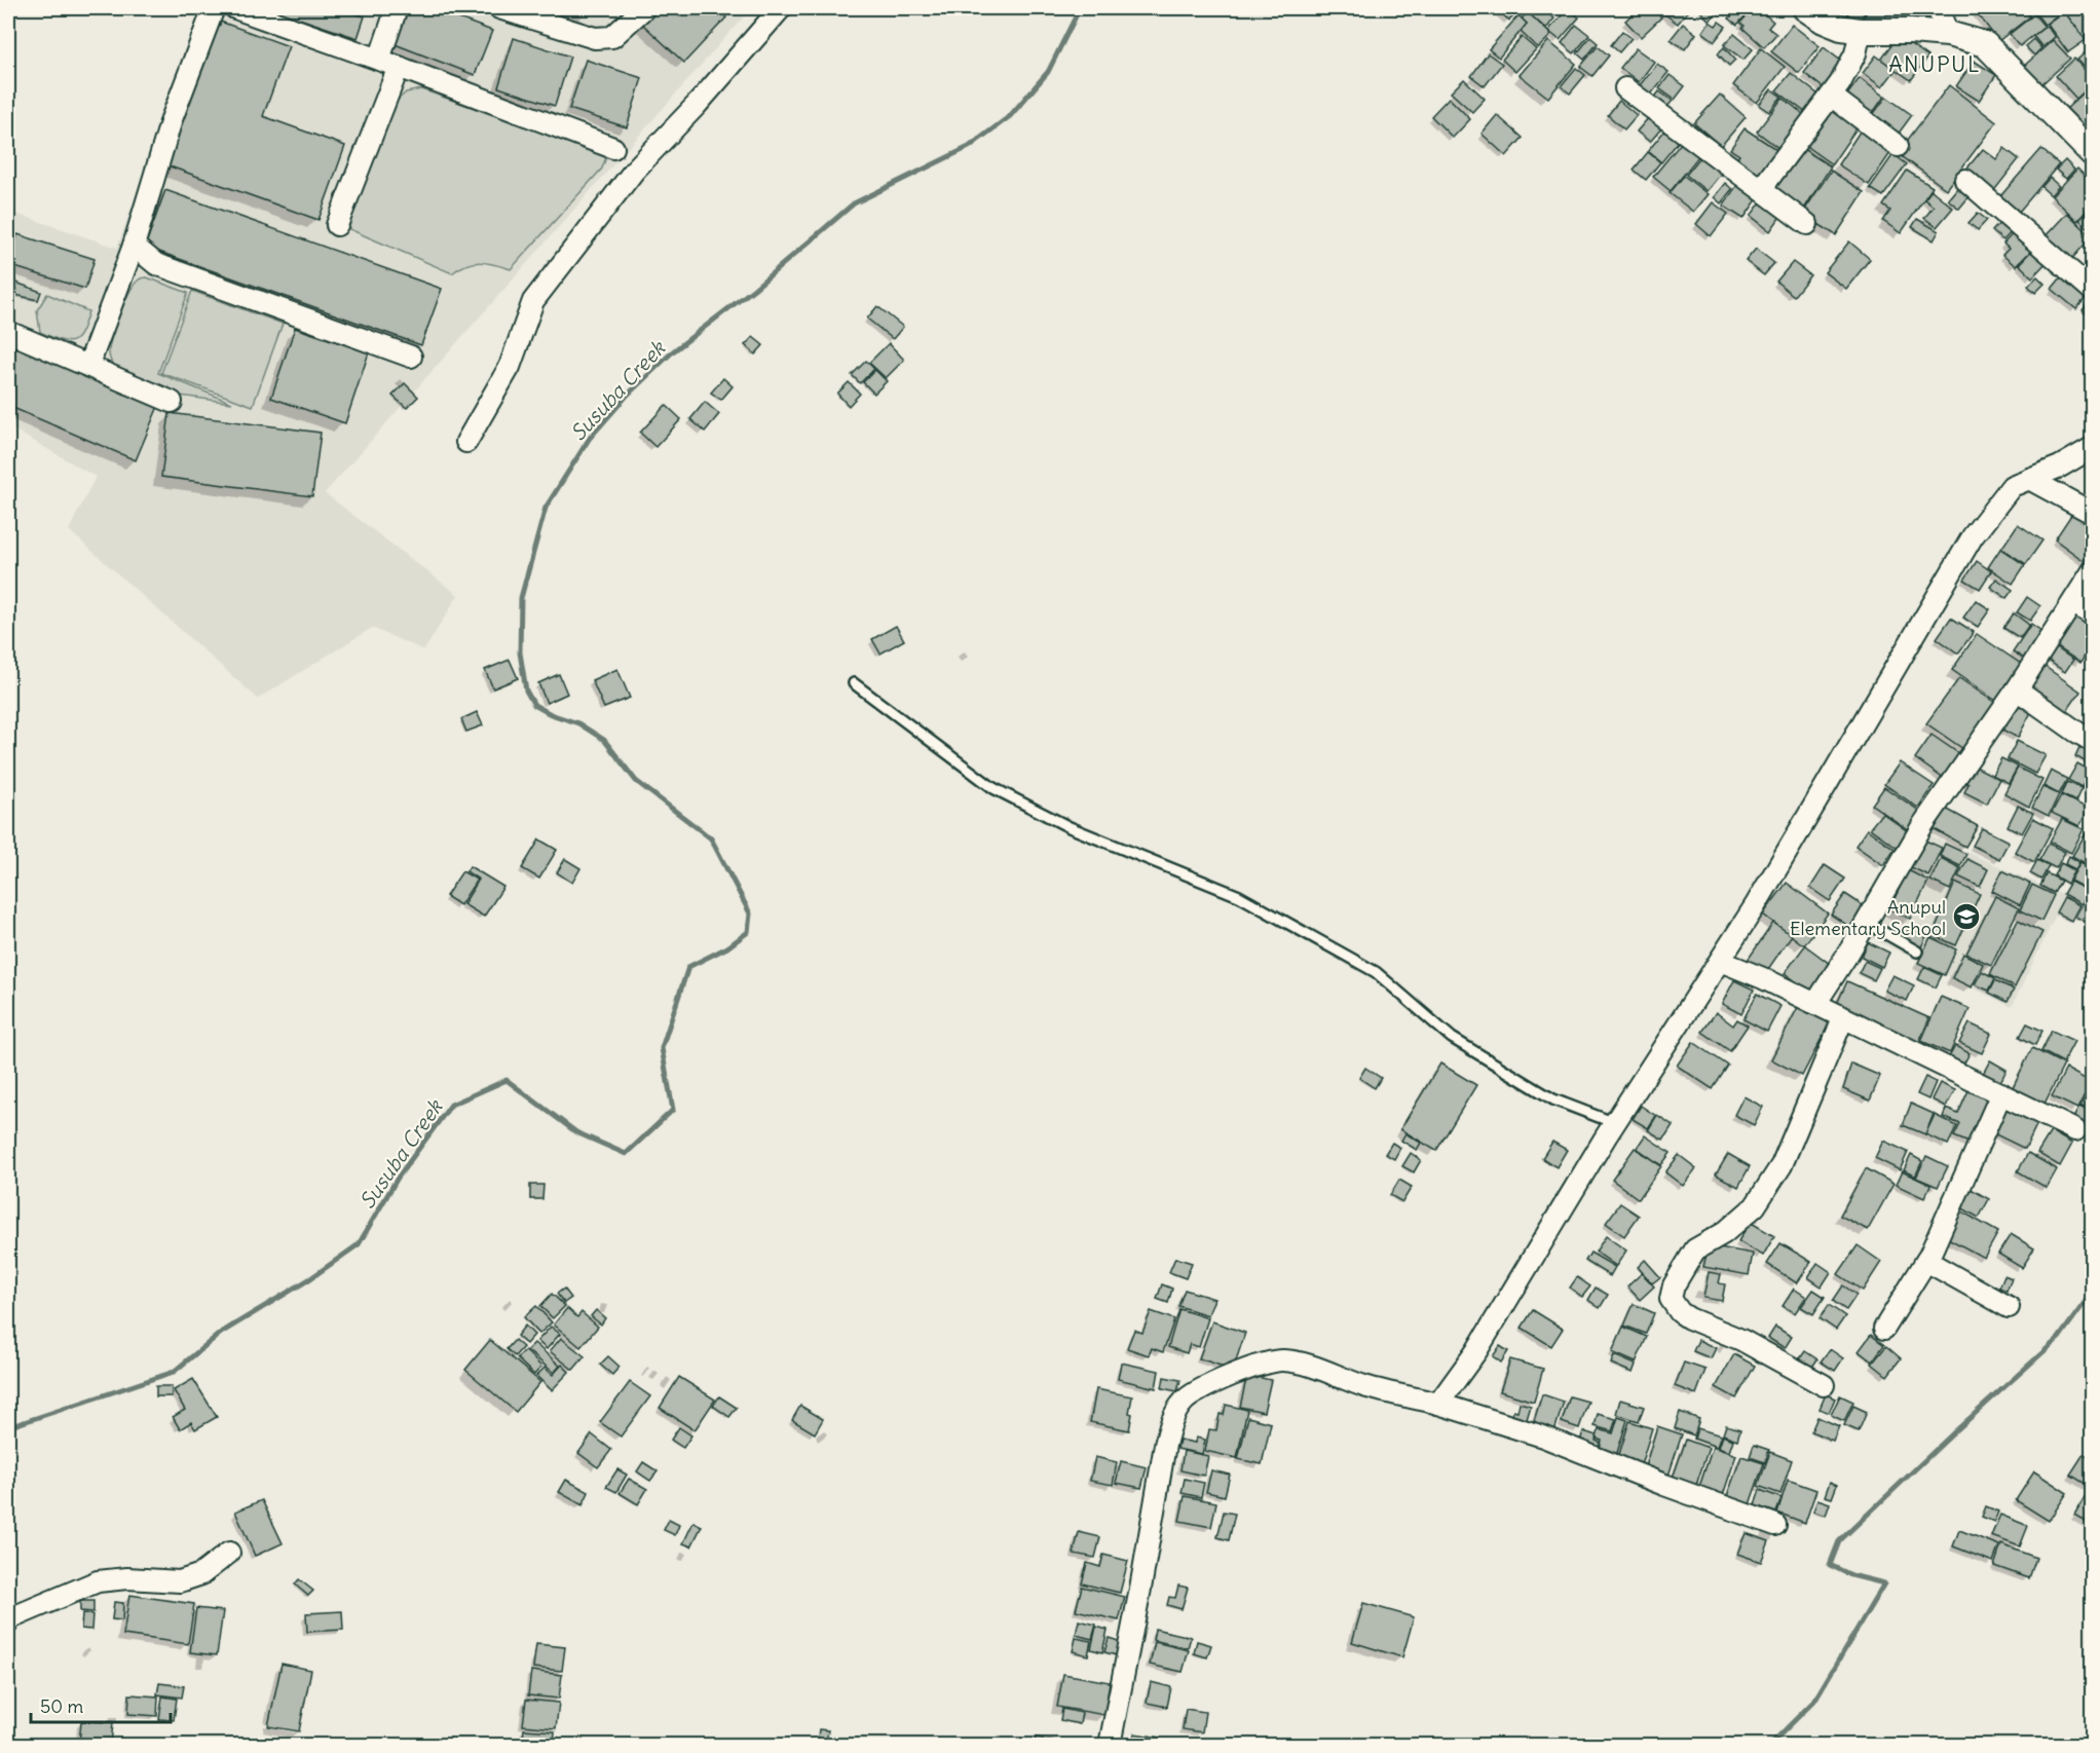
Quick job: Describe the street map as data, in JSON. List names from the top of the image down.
{
  "districts": ["ANUPUL"],
  "water": ["Susuba Creek"],
  "places": {
    "school or university": ["Anupul Elementary School"]
  },
  "scale_bar": "50 m"
}
